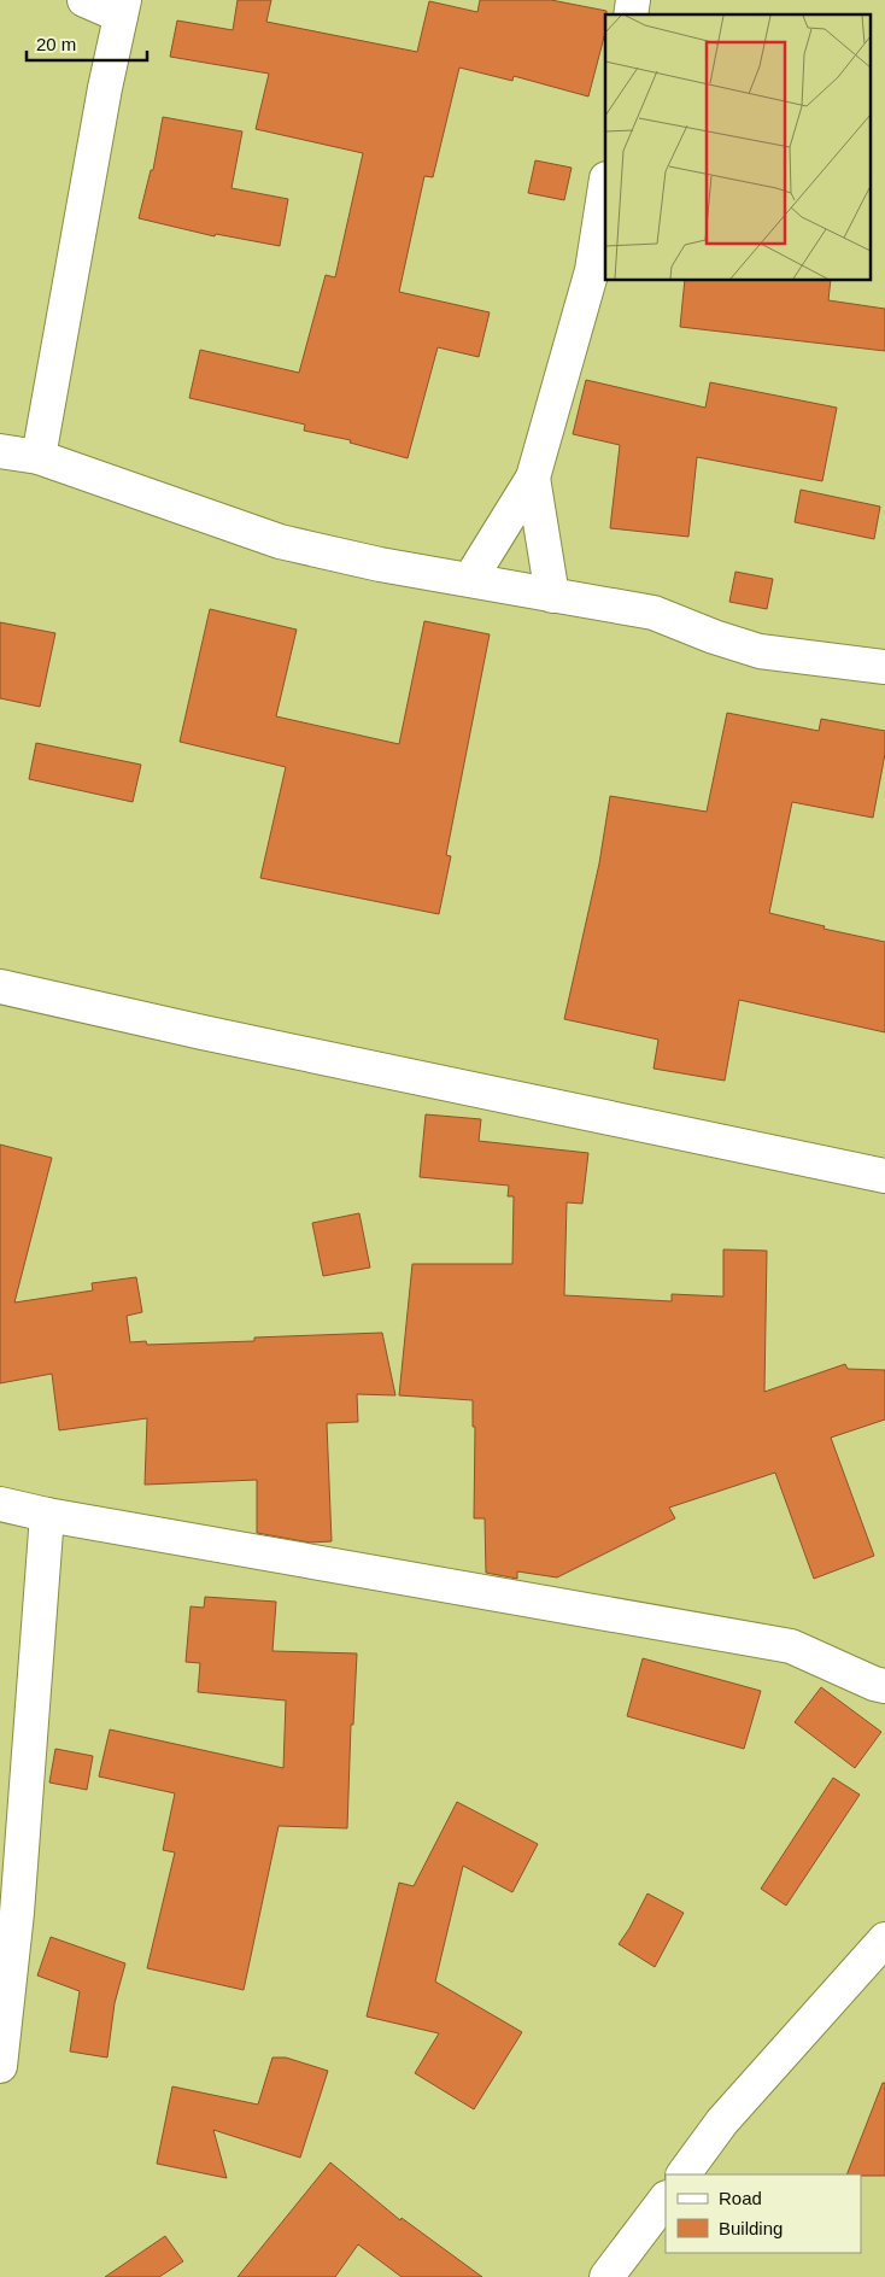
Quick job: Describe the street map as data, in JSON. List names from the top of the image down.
{
  "legend": ["Road", "Building"],
  "scale_bar": "20 m"
}
